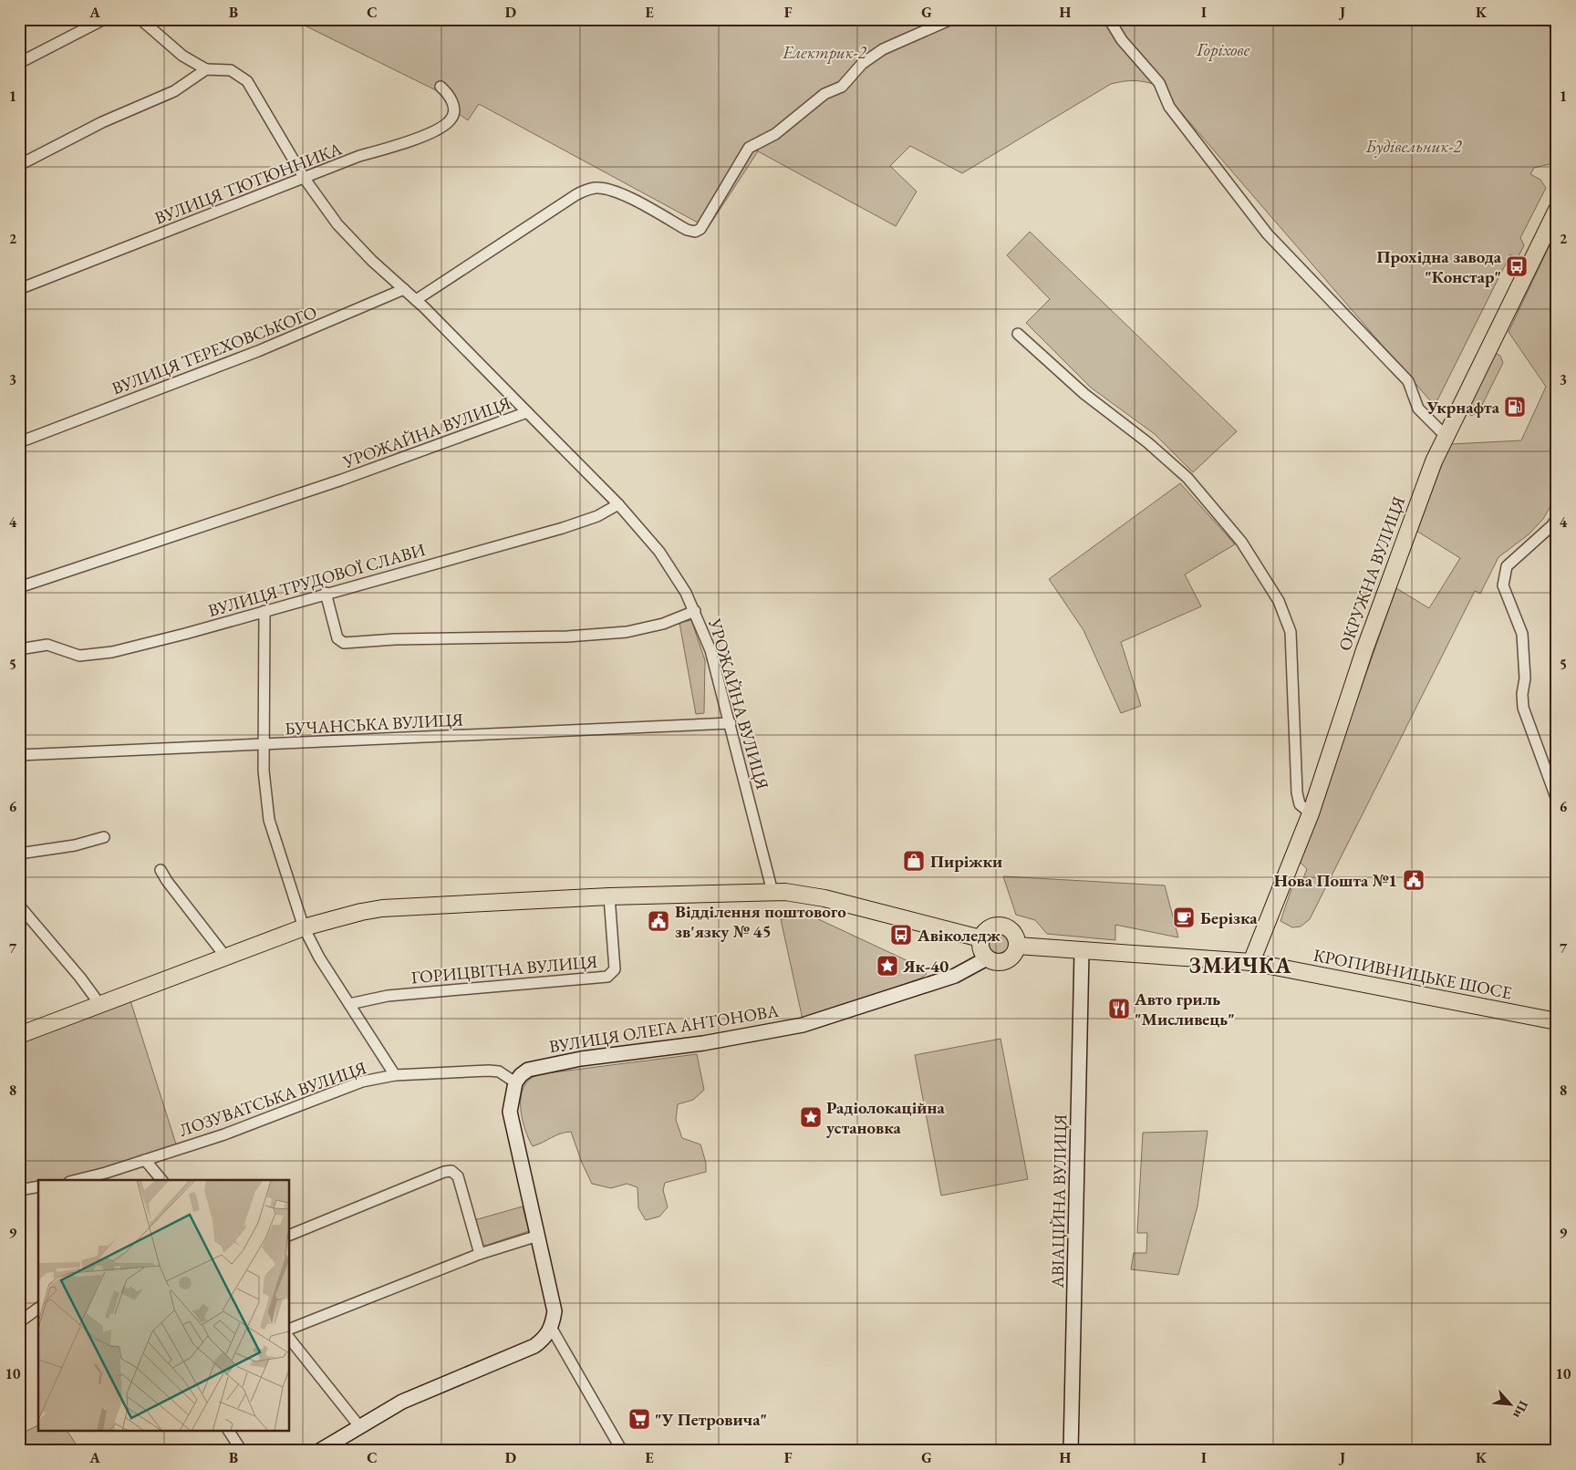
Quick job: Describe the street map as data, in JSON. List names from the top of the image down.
{
  "streets": {
    "main road": [
      "ОКРУЖНА ВУЛИЦЯ",
      "КРОПИВНИЦЬКЕ ШОСЕ",
      "ВУЛИЦЯ ОЛЕГА АНТОНОВА",
      "АВІАЦІЙНА ВУЛИЦЯ"
    ],
    "street": [
      "ВУЛИЦЯ ТЮТЮННИКА",
      "ВУЛИЦЯ ТЕРЕХОВСЬКОГО",
      "УРОЖАЙНА ВУЛИЦЯ",
      "ВУЛИЦЯ ТРУДОВОЇ СЛАВИ",
      "БУЧАНСЬКА ВУЛИЦЯ",
      "ГОРИЦВІТНА ВУЛИЦЯ",
      "ЛОЗУВАТСЬКА ВУЛИЦЯ"
    ]
  },
  "crossings": [
    ["УРОЖАЙНА ВУЛИЦЯ", "ВУЛИЦЯ ТРУДОВОЇ СЛАВИ"],
    ["УРОЖАЙНА ВУЛИЦЯ", "БУЧАНСЬКА ВУЛИЦЯ"],
    ["ОКРУЖНА ВУЛИЦЯ", "КРОПИВНИЦЬКЕ ШОСЕ"],
    ["КРОПИВНИЦЬКЕ ШОСЕ", "ВУЛИЦЯ ОЛЕГА АНТОНОВА"],
    ["КРОПИВНИЦЬКЕ ШОСЕ", "АВІАЦІЙНА ВУЛИЦЯ"],
    ["ВУЛИЦЯ ОЛЕГА АНТОНОВА", "ЛОЗУВАТСЬКА ВУЛИЦЯ"]
  ],
  "districts": ["ЗМИЧКА"],
  "parks": ["Горіхове", "Електрик-2", "Будівельник-2"],
  "places": {
    "bus stop": ["Прохідна завода \"Констар\"", "Авіколедж"],
    "fuel station": ["Укрнафта"],
    "shop": ["Пиріжки"],
    "public building": ["Нова Пошта №1", "Відділення поштового зв'язку № 45"],
    "cafe": ["Берізка"],
    "place": ["Як-40", "Радіолокаційна установка"],
    "restaurant": ["Авто гриль \"Мисливець\""],
    "supermarket": ["\"У Петровича\""]
  },
  "north": "bottom right",
  "grid": {
    "columns": [
      "A",
      "B",
      "C",
      "D",
      "E",
      "F",
      "G",
      "H",
      "I",
      "J",
      "K"
    ],
    "rows": [
      "1",
      "2",
      "3",
      "4",
      "5",
      "6",
      "7",
      "8",
      "9",
      "10"
    ]
  }
}
